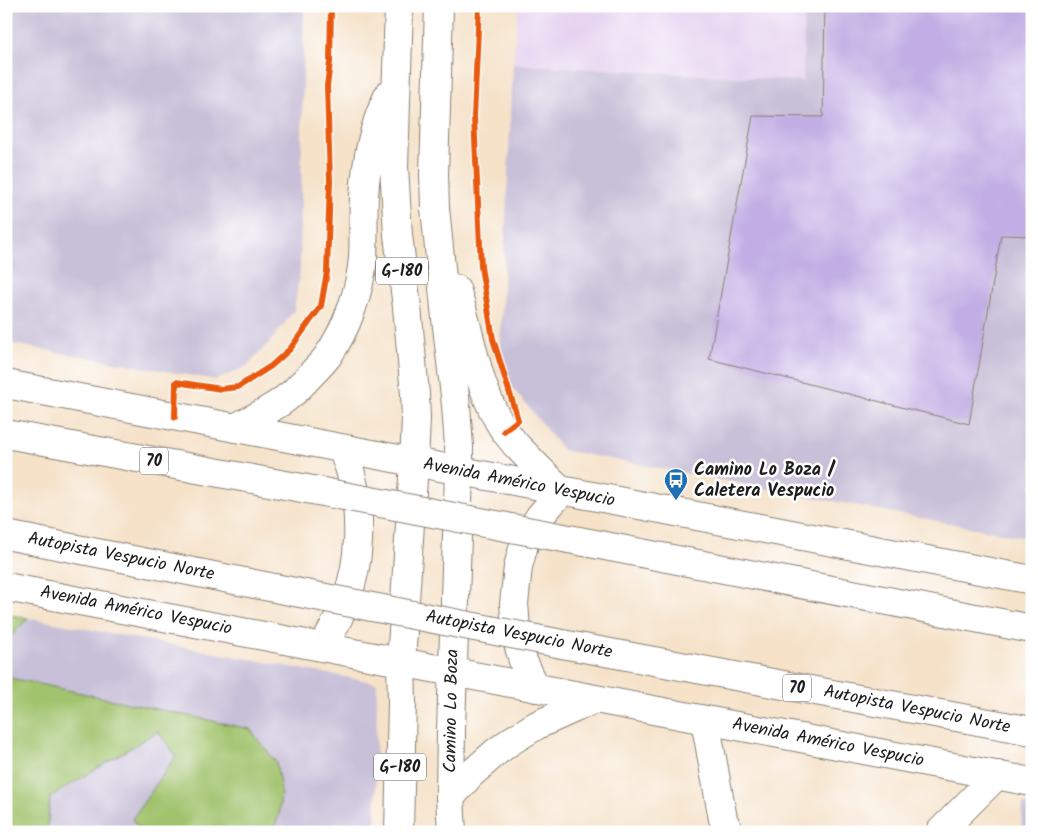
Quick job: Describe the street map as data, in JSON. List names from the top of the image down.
{
  "streets": {
    "main road": [
      "G-180",
      "70",
      "Avenida Américo Vespucio",
      "Autopista Vespucio Norte",
      "Camino Lo Boza"
    ]
  },
  "crossings": [
    ["G-180", "Avenida Américo Vespucio"],
    ["G-180", "Camino Lo Boza"],
    ["Avenida Américo Vespucio", "Camino Lo Boza"]
  ],
  "places": {
    "bus stop": ["Camino Lo Boza / Caletera Vespucio"]
  }
}
